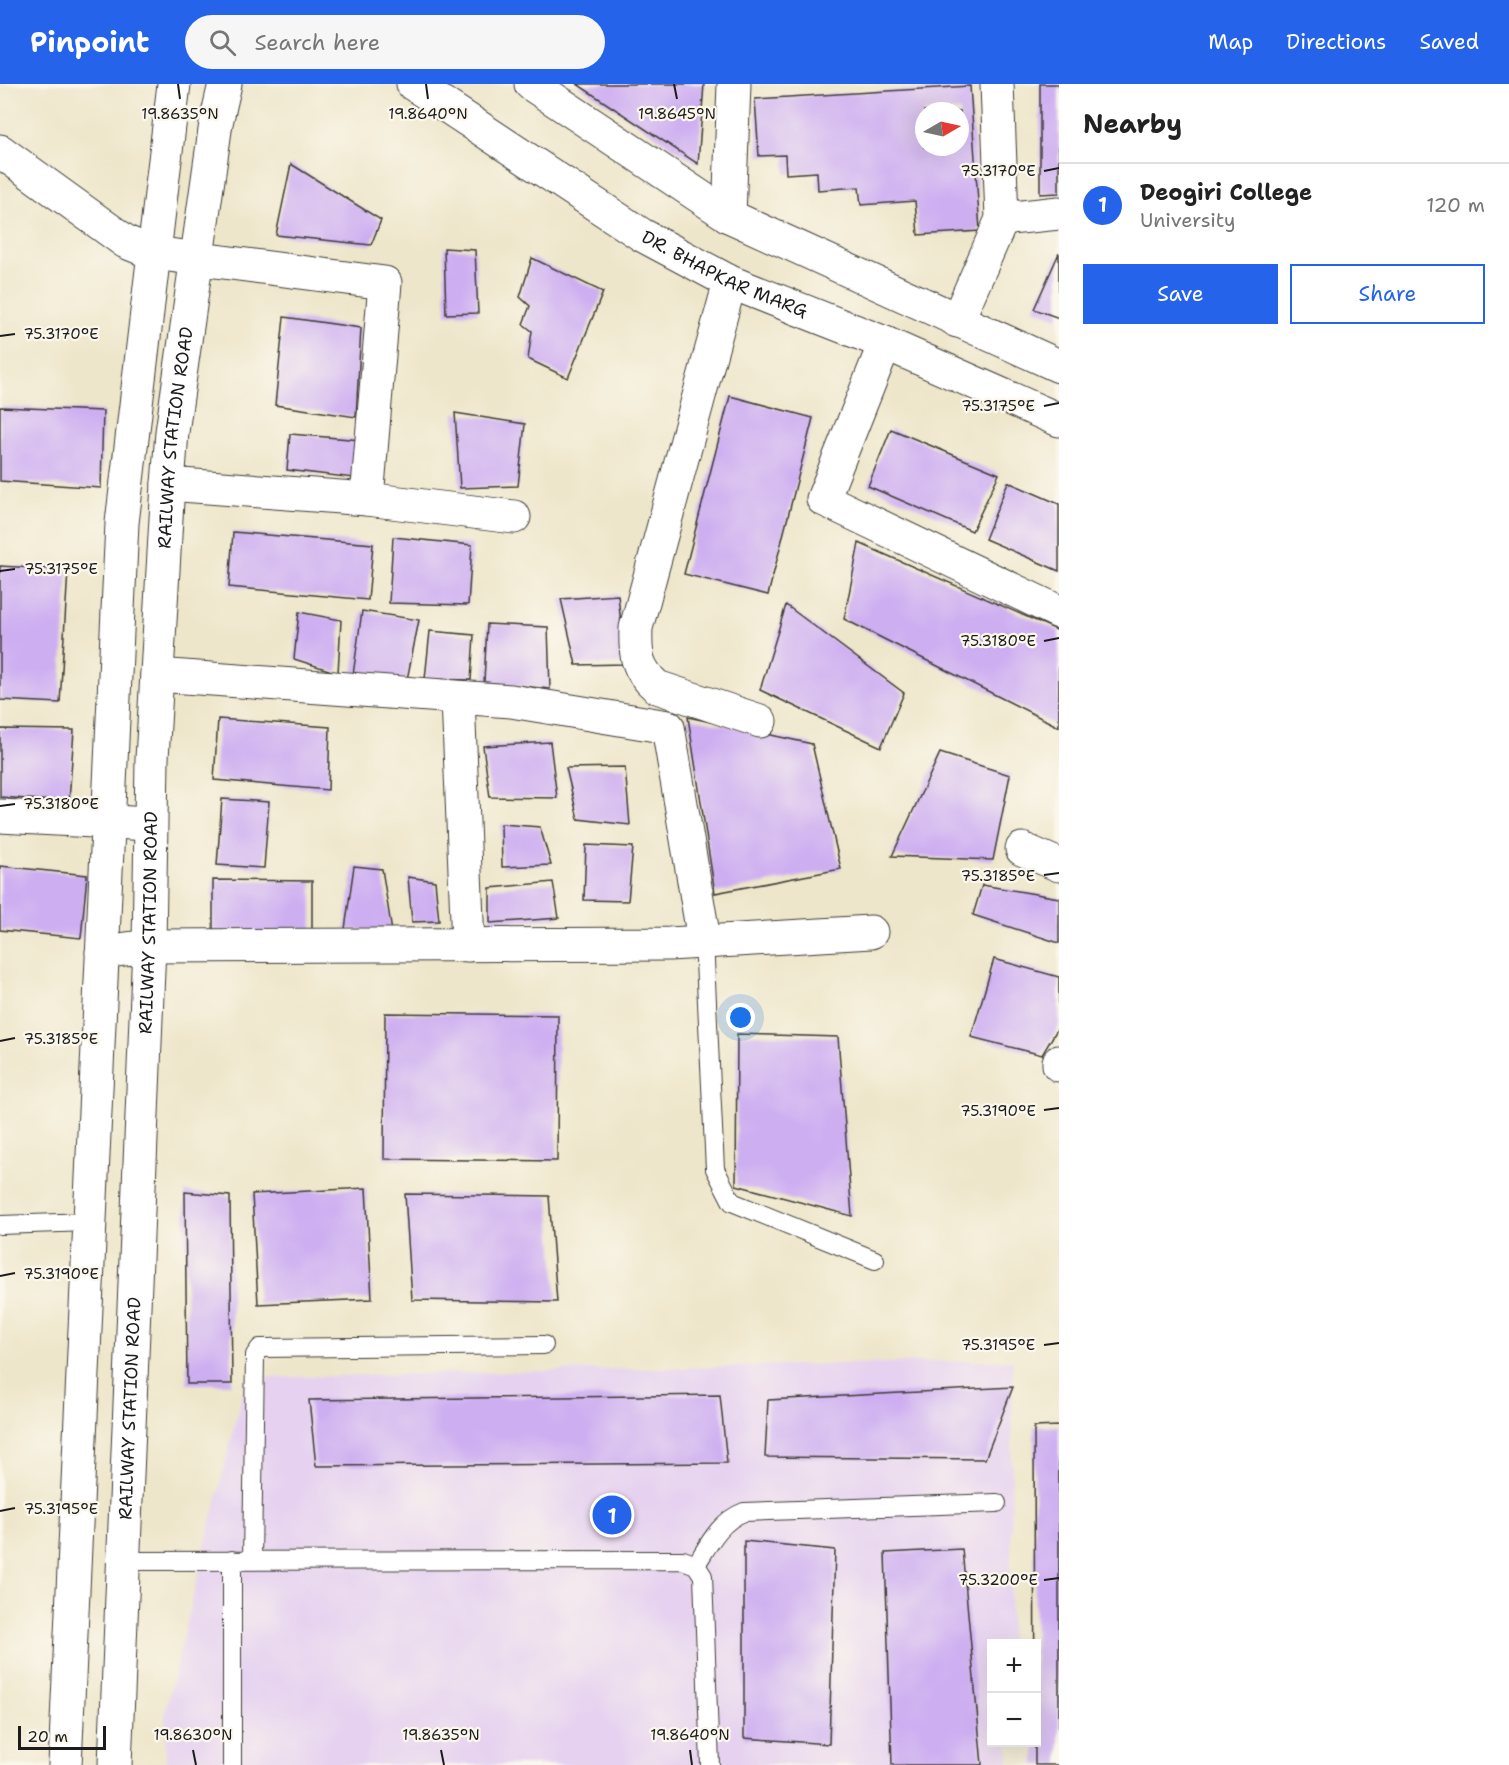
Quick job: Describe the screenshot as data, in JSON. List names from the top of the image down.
{
  "streets": {
    "street": ["DR. BHAPKAR MARG", "RAILWAY STATION ROAD"]
  },
  "scale_bar": "20 m",
  "north": "right",
  "page": {
    "header": "Pinpoint",
    "search": "Search here",
    "nav": ["Map", "Directions", "Saved"],
    "heading": "Nearby",
    "list": [
      {
        "mark": "1",
        "name": "Deogiri College",
        "note": "University",
        "value": "120 m"
      }
    ],
    "buttons": ["Save", "Share"],
    "pins": "1",
    "map_buttons": ["+", "−"],
    "scale": "20 m"
  },
  "coordinates": [
    "19.8635°N",
    "19.8640°N",
    "19.8645°N",
    "75.3170°E",
    "75.3175°E",
    "75.3180°E",
    "75.3185°E",
    "75.3190°E",
    "75.3195°E",
    "75.3200°E",
    "19.8630°N"
  ]
}
